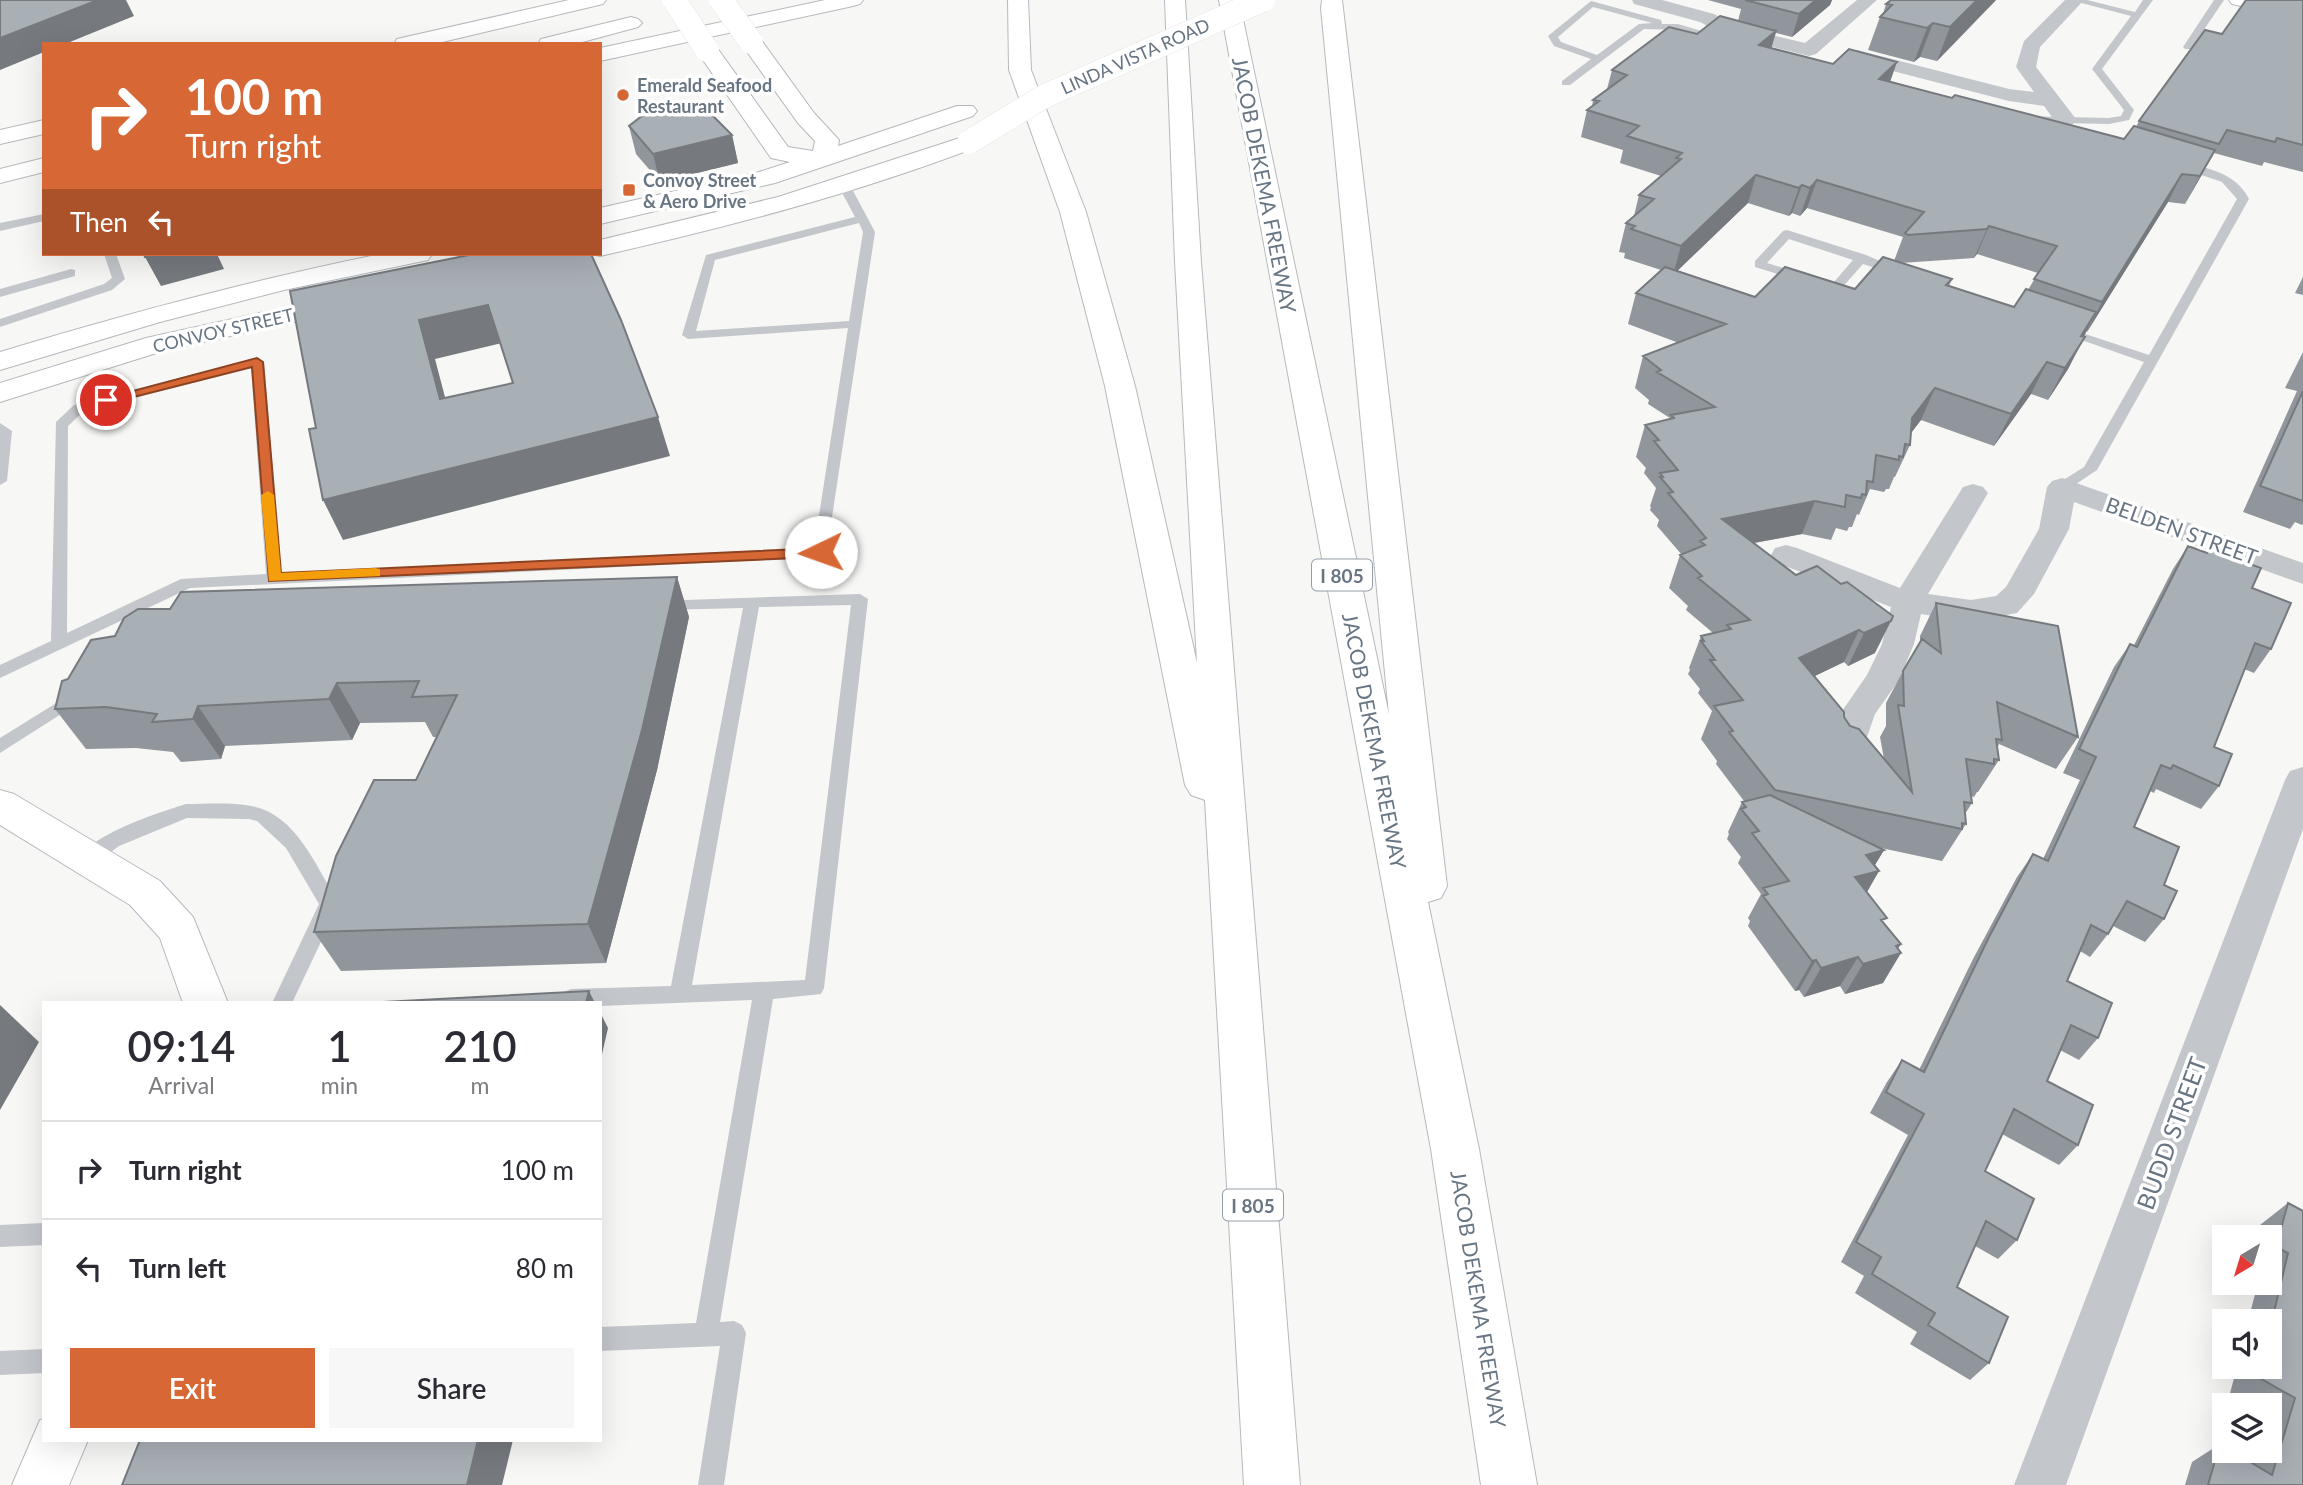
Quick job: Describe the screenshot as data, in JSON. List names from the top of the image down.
{
  "streets": {
    "main road": [
      "LINDA VISTA ROAD",
      "JACOB DEKEMA FREEWAY",
      "CONVOY STREET",
      "I 805"
    ],
    "street": ["BELDEN STREET", "BUDD STREET"]
  },
  "places": {
    "other": ["Emerald Seafood Restaurant"],
    "transit": ["Convoy Street & Aero Drive"]
  },
  "north": "bottom left",
  "page": {
    "turn": ["100 m", "Turn right"],
    "then": "Then",
    "eta": [
      "09:14",
      "Arrival",
      "1",
      "min",
      "210",
      "m"
    ],
    "list": [
      {
        "name": "Turn right",
        "value": "100 m"
      },
      {
        "name": "Turn left",
        "value": "80 m"
      }
    ],
    "buttons": ["Exit", "Share"]
  }
}
